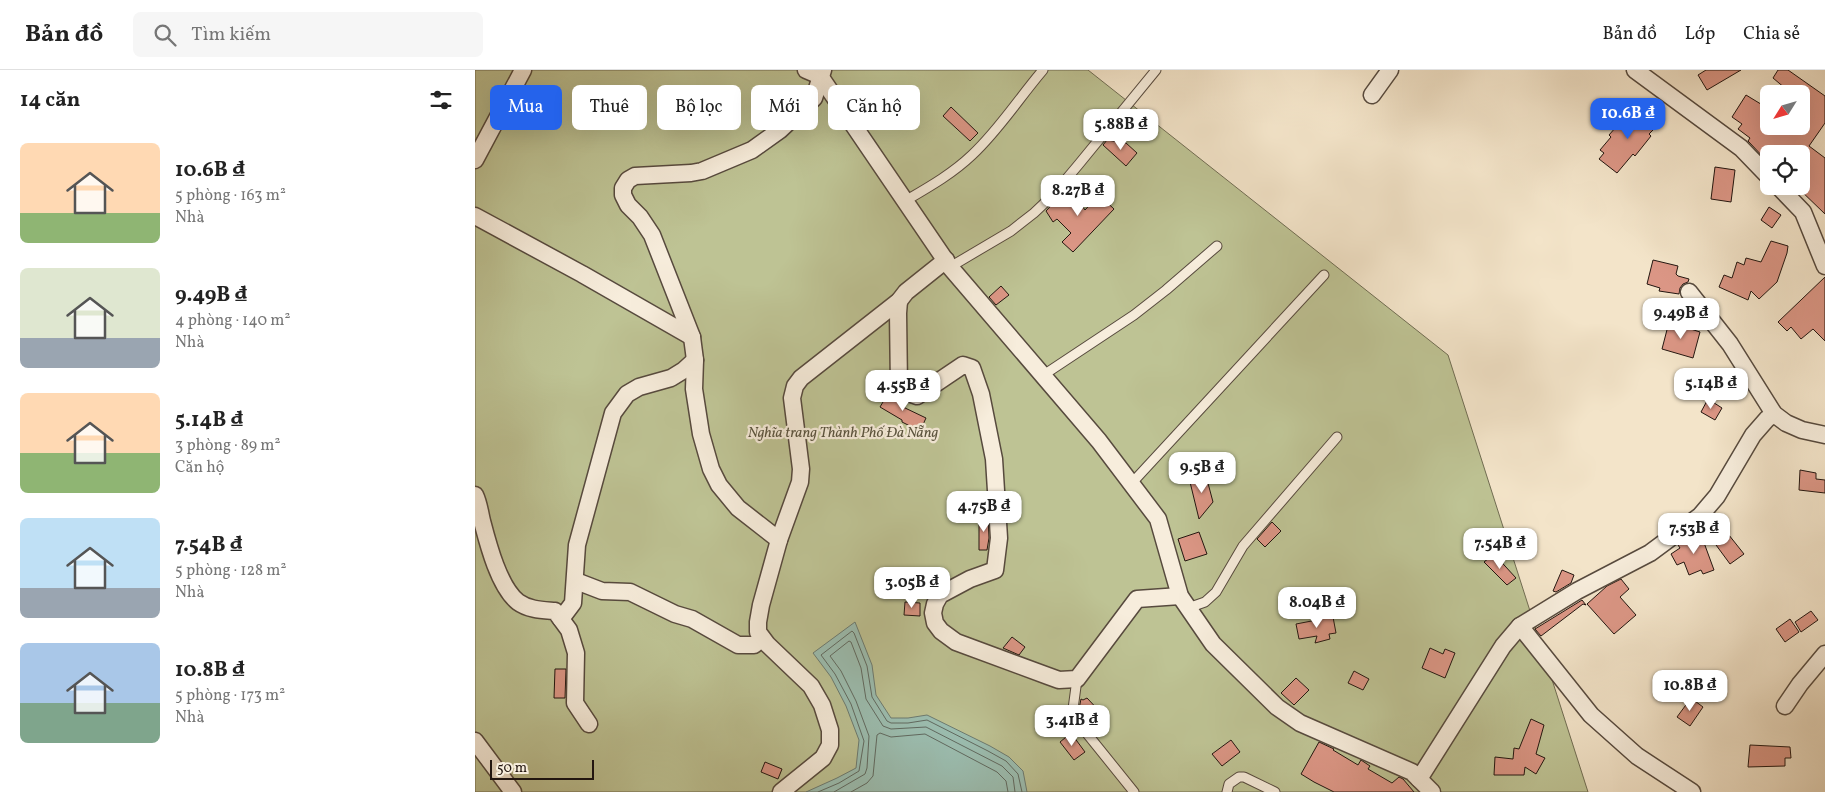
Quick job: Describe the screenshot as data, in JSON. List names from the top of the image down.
{
  "parks": ["Nghĩa trang Thành Phố Đà Nẵng"],
  "scale_bar": "50 m",
  "north": "bottom left",
  "page": {
    "header": "Bản đồ",
    "search": "Tìm kiếm",
    "nav": ["Bản đồ", "Lớp", "Chia sẻ"],
    "heading": "14 căn",
    "chip": [
      "Mua",
      "Thuê",
      "Bộ lọc",
      "Mới",
      "Căn hộ"
    ],
    "price": [
      "10.6B ₫",
      "5.88B ₫",
      "8.27B ₫",
      "9.49B ₫",
      "5.14B ₫",
      "4.55B ₫",
      "9.5B ₫",
      "4.75B ₫",
      "7.53B ₫",
      "7.54B ₫",
      "3.05B ₫",
      "8.04B ₫",
      "10.8B ₫",
      "3.41B ₫"
    ],
    "list": [
      {
        "name": "10.6B ₫",
        "note": "5 phòng · 163 m² · Nhà"
      },
      {
        "name": "9.49B ₫",
        "note": "4 phòng · 140 m² · Nhà"
      },
      {
        "name": "5.14B ₫",
        "note": "3 phòng · 89 m² · Căn hộ"
      },
      {
        "name": "7.54B ₫",
        "note": "5 phòng · 128 m² · Nhà"
      },
      {
        "name": "10.8B ₫",
        "note": "5 phòng · 173 m² · Nhà"
      }
    ],
    "scale": "50 m"
  }
}
